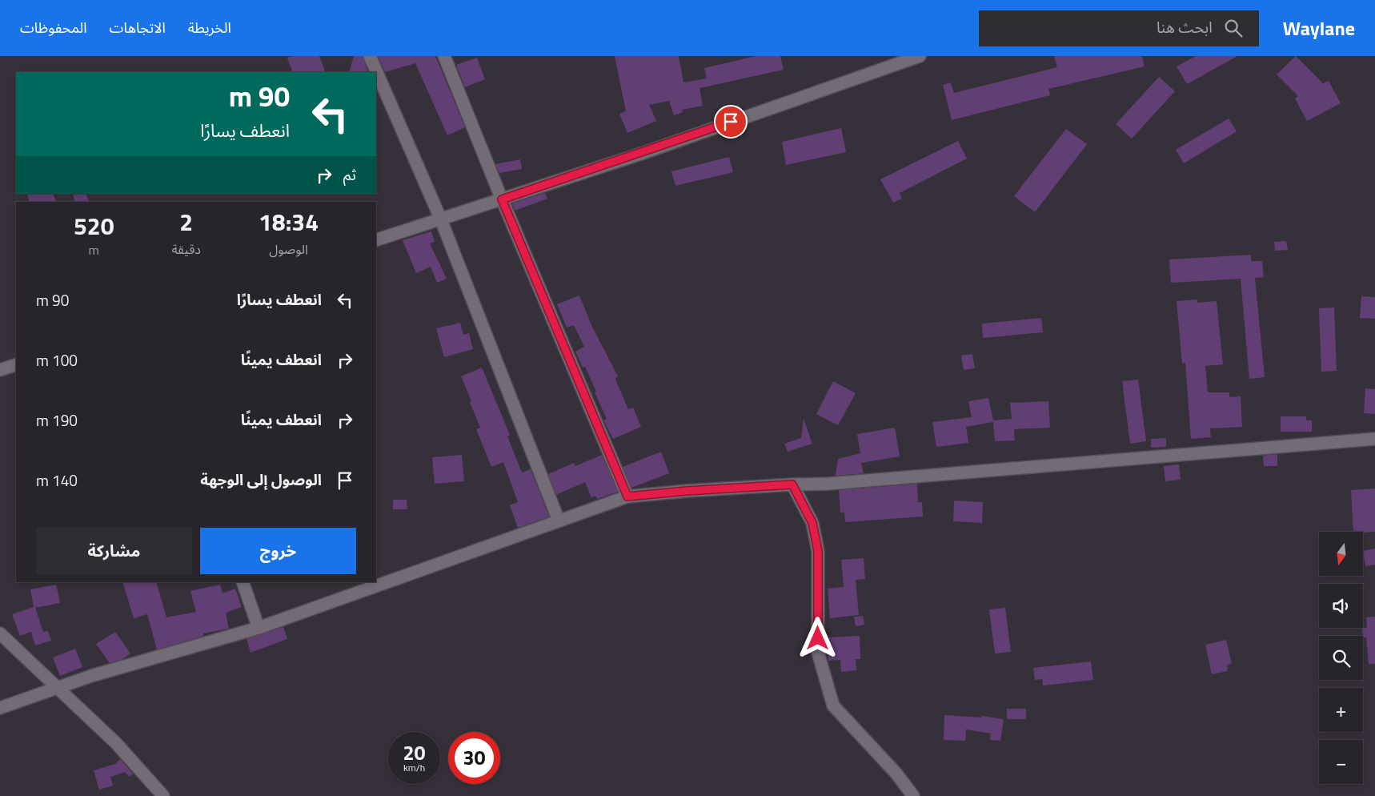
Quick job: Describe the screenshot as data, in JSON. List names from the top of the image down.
{
  "north": "bottom",
  "page": {
    "header": "Waylane",
    "search": "ابحث هنا",
    "nav": ["الخريطة", "الاتجاهات", "المحفوظات"],
    "turn": ["90 m", "انعطف يسارًا"],
    "then": "ثم",
    "eta": [
      "18:34",
      "الوصول",
      "2",
      "دقيقة",
      "520",
      "m"
    ],
    "list": [
      {
        "name": "انعطف يسارًا",
        "value": "90 m"
      },
      {
        "name": "انعطف يمينًا",
        "value": "100 m"
      },
      {
        "name": "انعطف يمينًا",
        "value": "190 m"
      },
      {
        "name": "الوصول إلى الوجهة",
        "value": "140 m"
      }
    ],
    "buttons": ["خروج", "مشاركة"],
    "map_buttons": ["+", "−"],
    "speed": "20 km/h",
    "limit": "30"
  }
}
